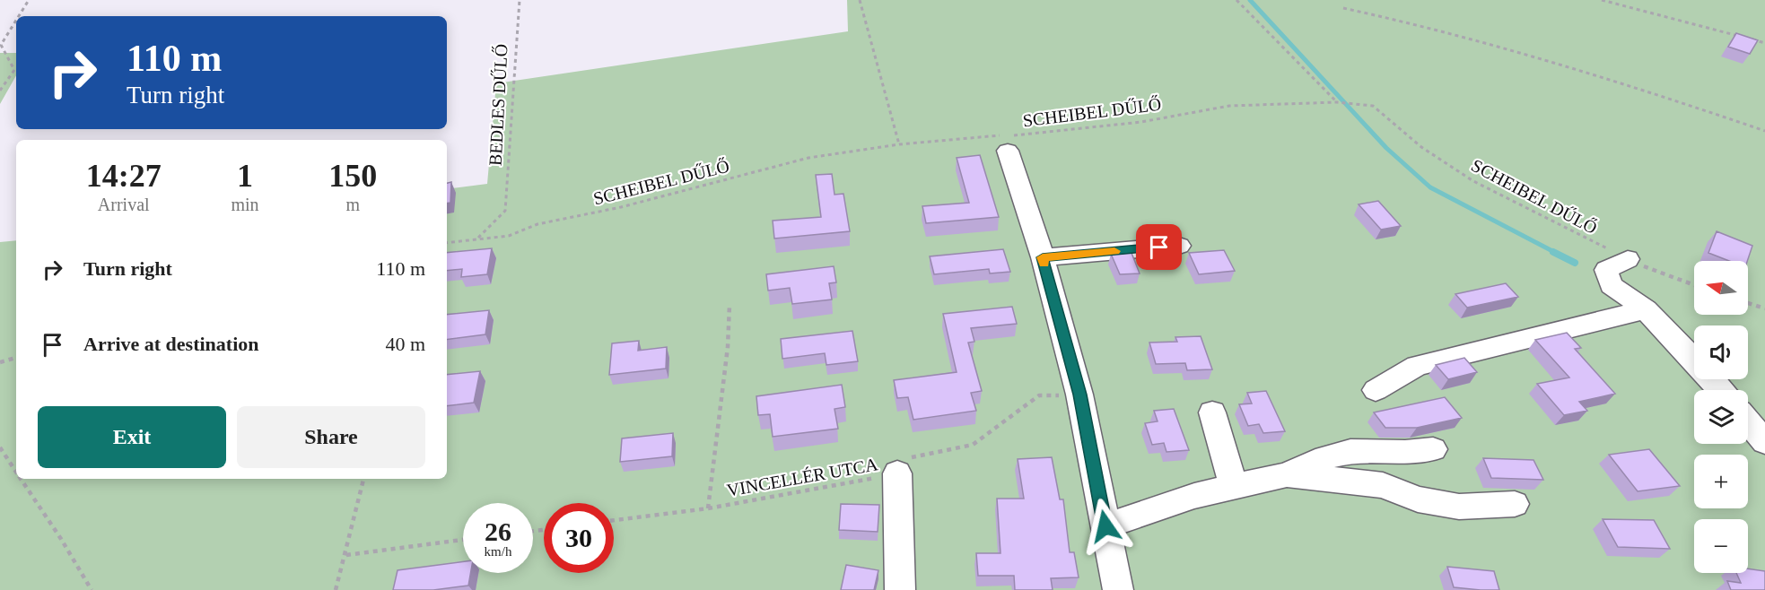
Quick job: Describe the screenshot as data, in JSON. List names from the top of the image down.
{
  "streets": {
    "path": ["BEDLES DŰLŐ", "SCHEIBEL DŰLŐ", "VINCELLÉR UTCA"]
  },
  "crossings": [
    ["BEDLES DŰLŐ", "SCHEIBEL DŰLŐ"]
  ],
  "north": "left",
  "page": {
    "turn": ["110 m", "Turn right"],
    "eta": [
      "14:27",
      "Arrival",
      "1",
      "min",
      "150",
      "m"
    ],
    "list": [
      {
        "name": "Turn right",
        "value": "110 m"
      },
      {
        "name": "Arrive at destination",
        "value": "40 m"
      }
    ],
    "map_buttons": ["+", "−"],
    "buttons": ["Exit", "Share"],
    "speed": "26 km/h",
    "limit": "30"
  }
}
